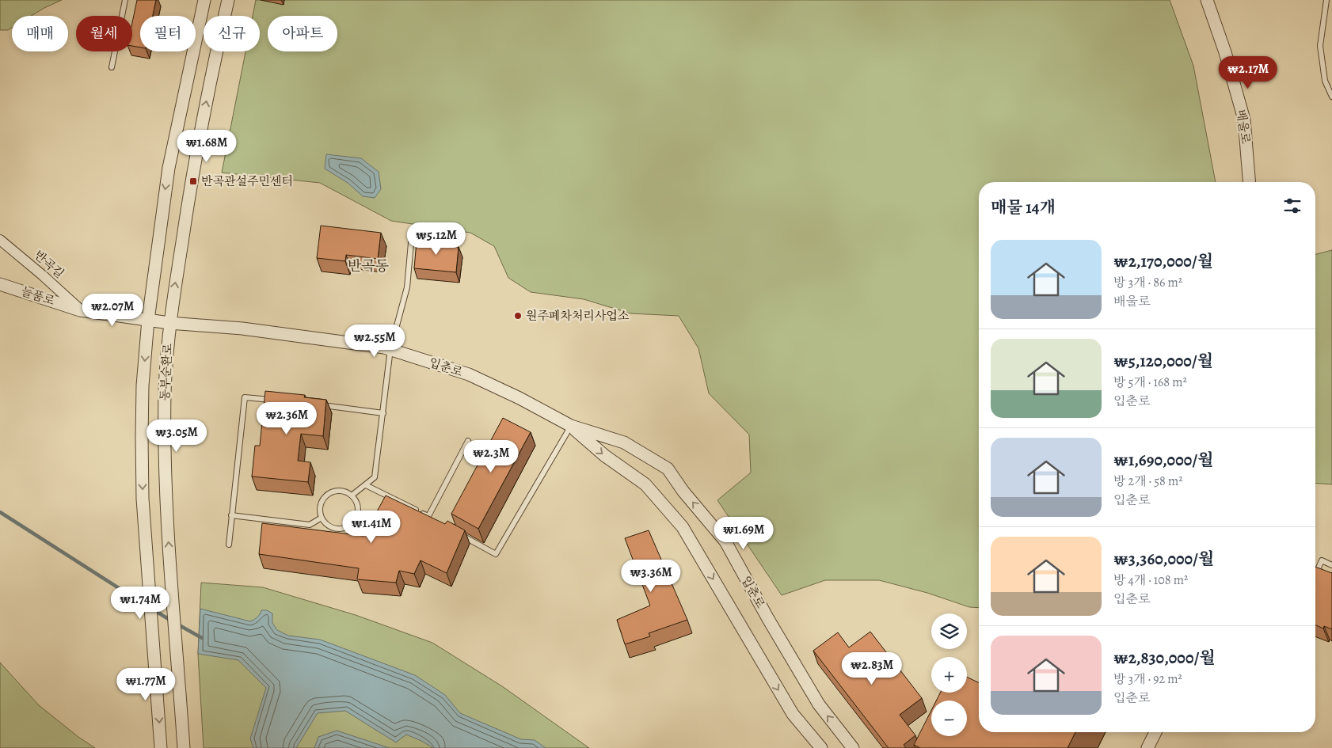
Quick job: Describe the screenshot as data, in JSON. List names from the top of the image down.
{
  "streets": {
    "street": [
      "배울로",
      "반곡길",
      "늘품로",
      "입춘로",
      "동부순환로"
    ]
  },
  "crossings": [
    ["반곡길", "늘품로"],
    ["늘품로", "입춘로"],
    ["늘품로", "동부순환로"],
    ["입춘로", "동부순환로"]
  ],
  "districts": ["반곡동"],
  "places": {
    "transit": ["반곡관설주민센터"],
    "other": ["원주폐차처리사업소"]
  },
  "page": {
    "chip": [
      "매매",
      "월세",
      "필터",
      "신규",
      "아파트"
    ],
    "price": [
      "₩2.17M",
      "₩1.68M",
      "₩5.12M",
      "₩2.07M",
      "₩2.55M",
      "₩2.36M",
      "₩3.05M",
      "₩2.3M",
      "₩1.41M",
      "₩1.69M",
      "₩3.36M",
      "₩1.74M",
      "₩2.83M",
      "₩1.77M"
    ],
    "heading": "매물 14개",
    "list": [
      {
        "name": "₩2,170,000/월",
        "note": "방 3개 · 86 m² · 배울로"
      },
      {
        "name": "₩5,120,000/월",
        "note": "방 5개 · 168 m² · 입춘로"
      },
      {
        "name": "₩1,690,000/월",
        "note": "방 2개 · 58 m² · 입춘로"
      },
      {
        "name": "₩3,360,000/월",
        "note": "방 4개 · 108 m² · 입춘로"
      },
      {
        "name": "₩2,830,000/월",
        "note": "방 3개 · 92 m² · 입춘로"
      }
    ],
    "map_buttons": ["+", "−"]
  }
}
